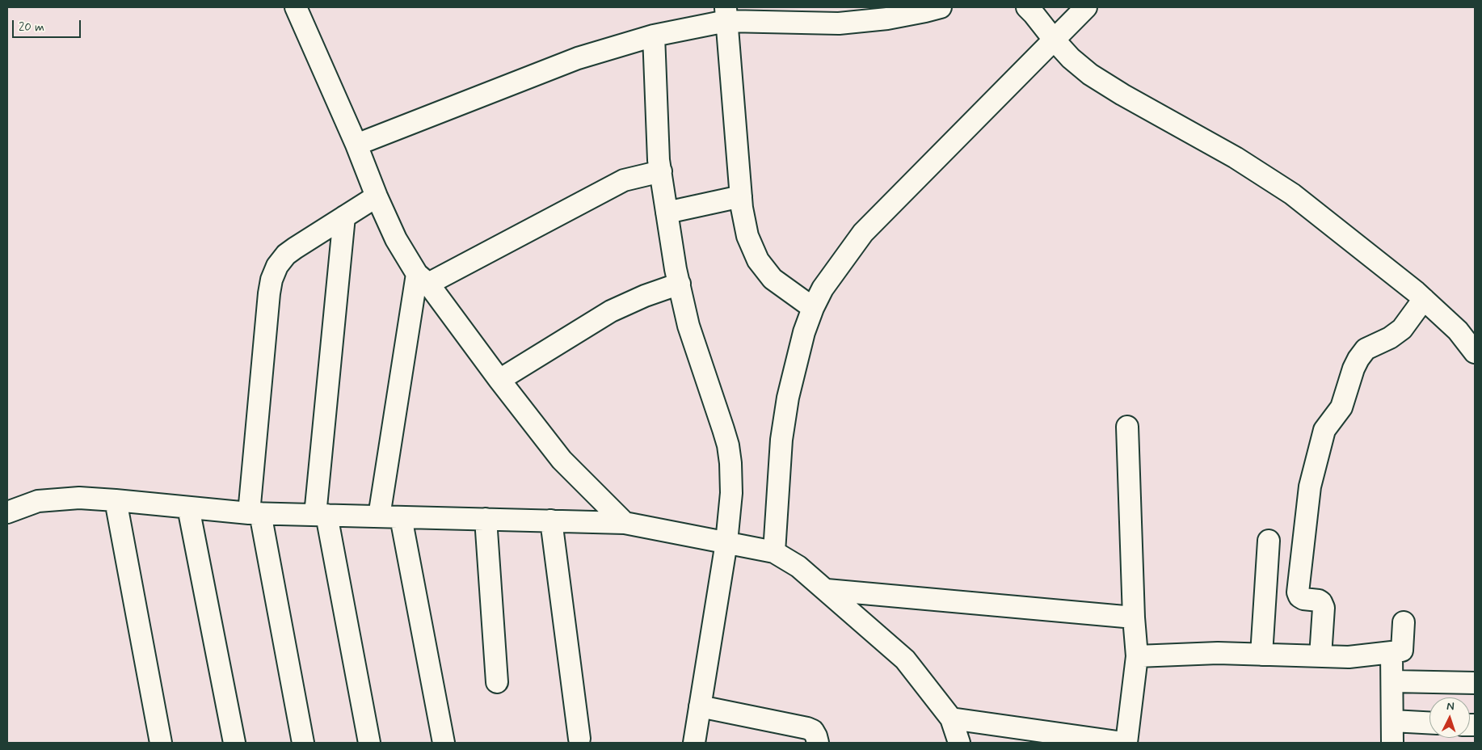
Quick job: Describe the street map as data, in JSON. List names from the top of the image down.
{
  "scale_bar": "20 m",
  "north": "top"
}
